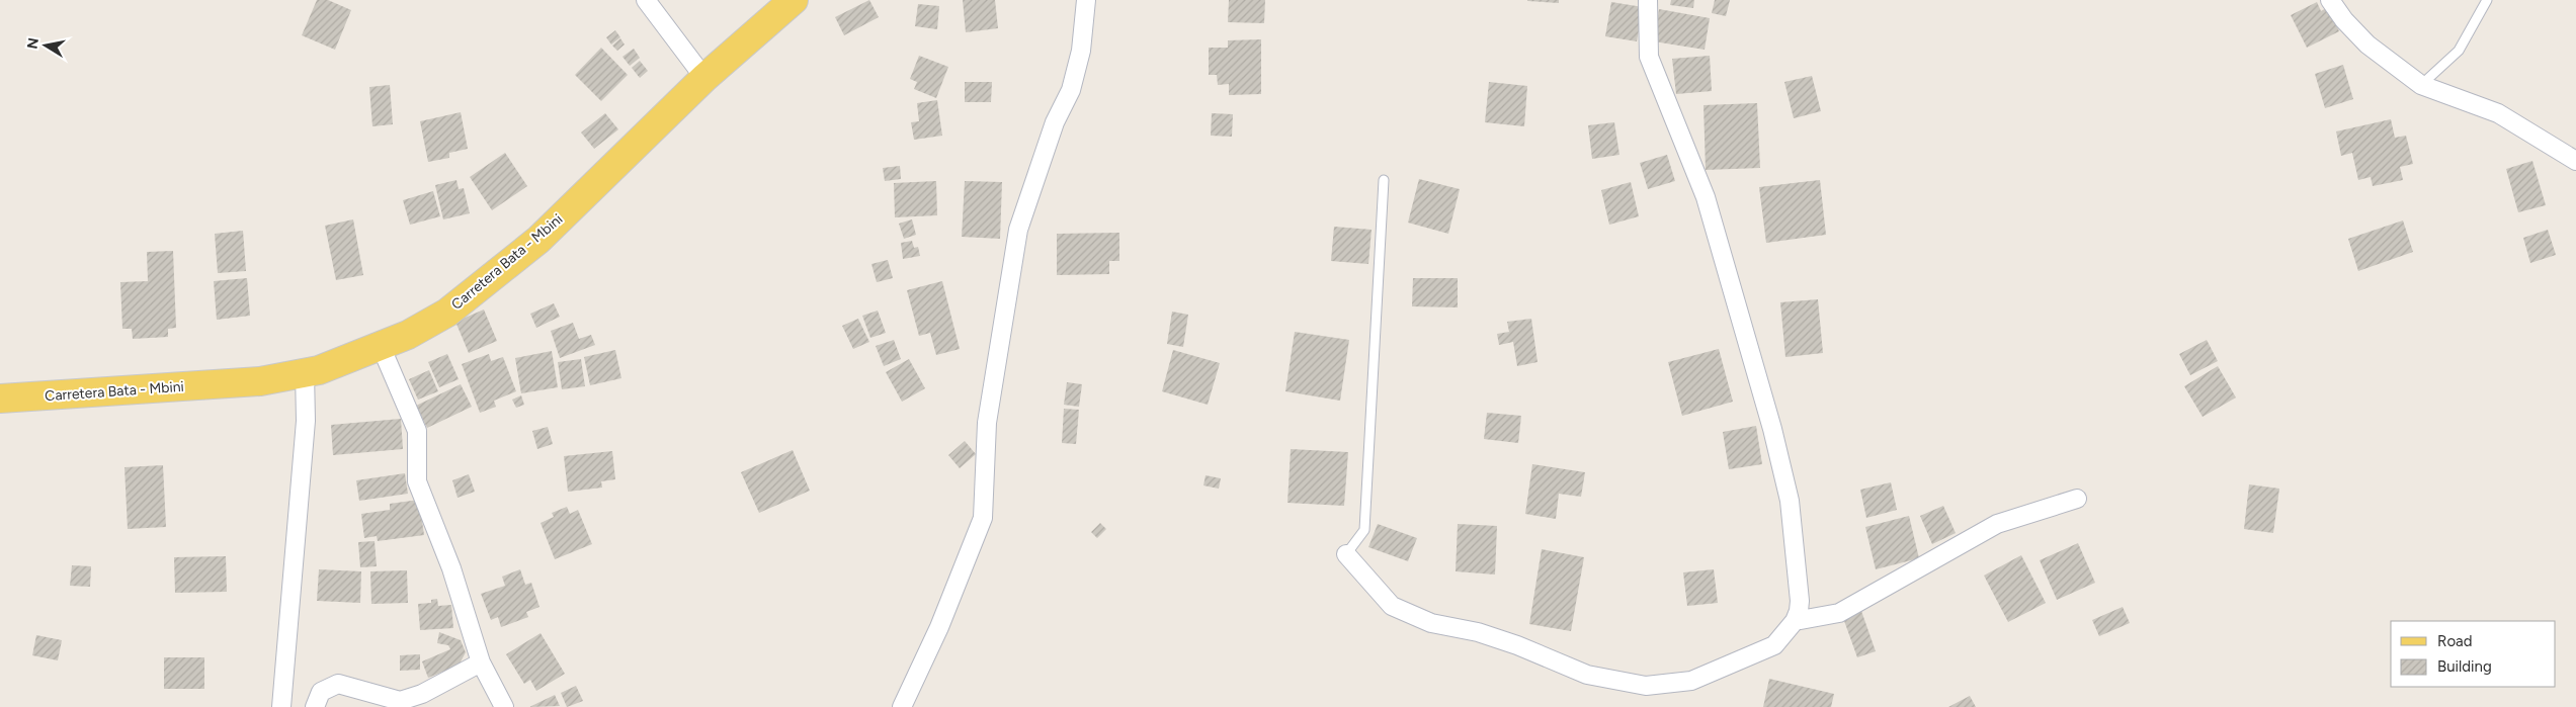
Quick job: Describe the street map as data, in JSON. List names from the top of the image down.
{
  "streets": {
    "main road": ["Carretera Bata - Mbini"]
  },
  "legend": ["Road", "Building"],
  "north": "left"
}
